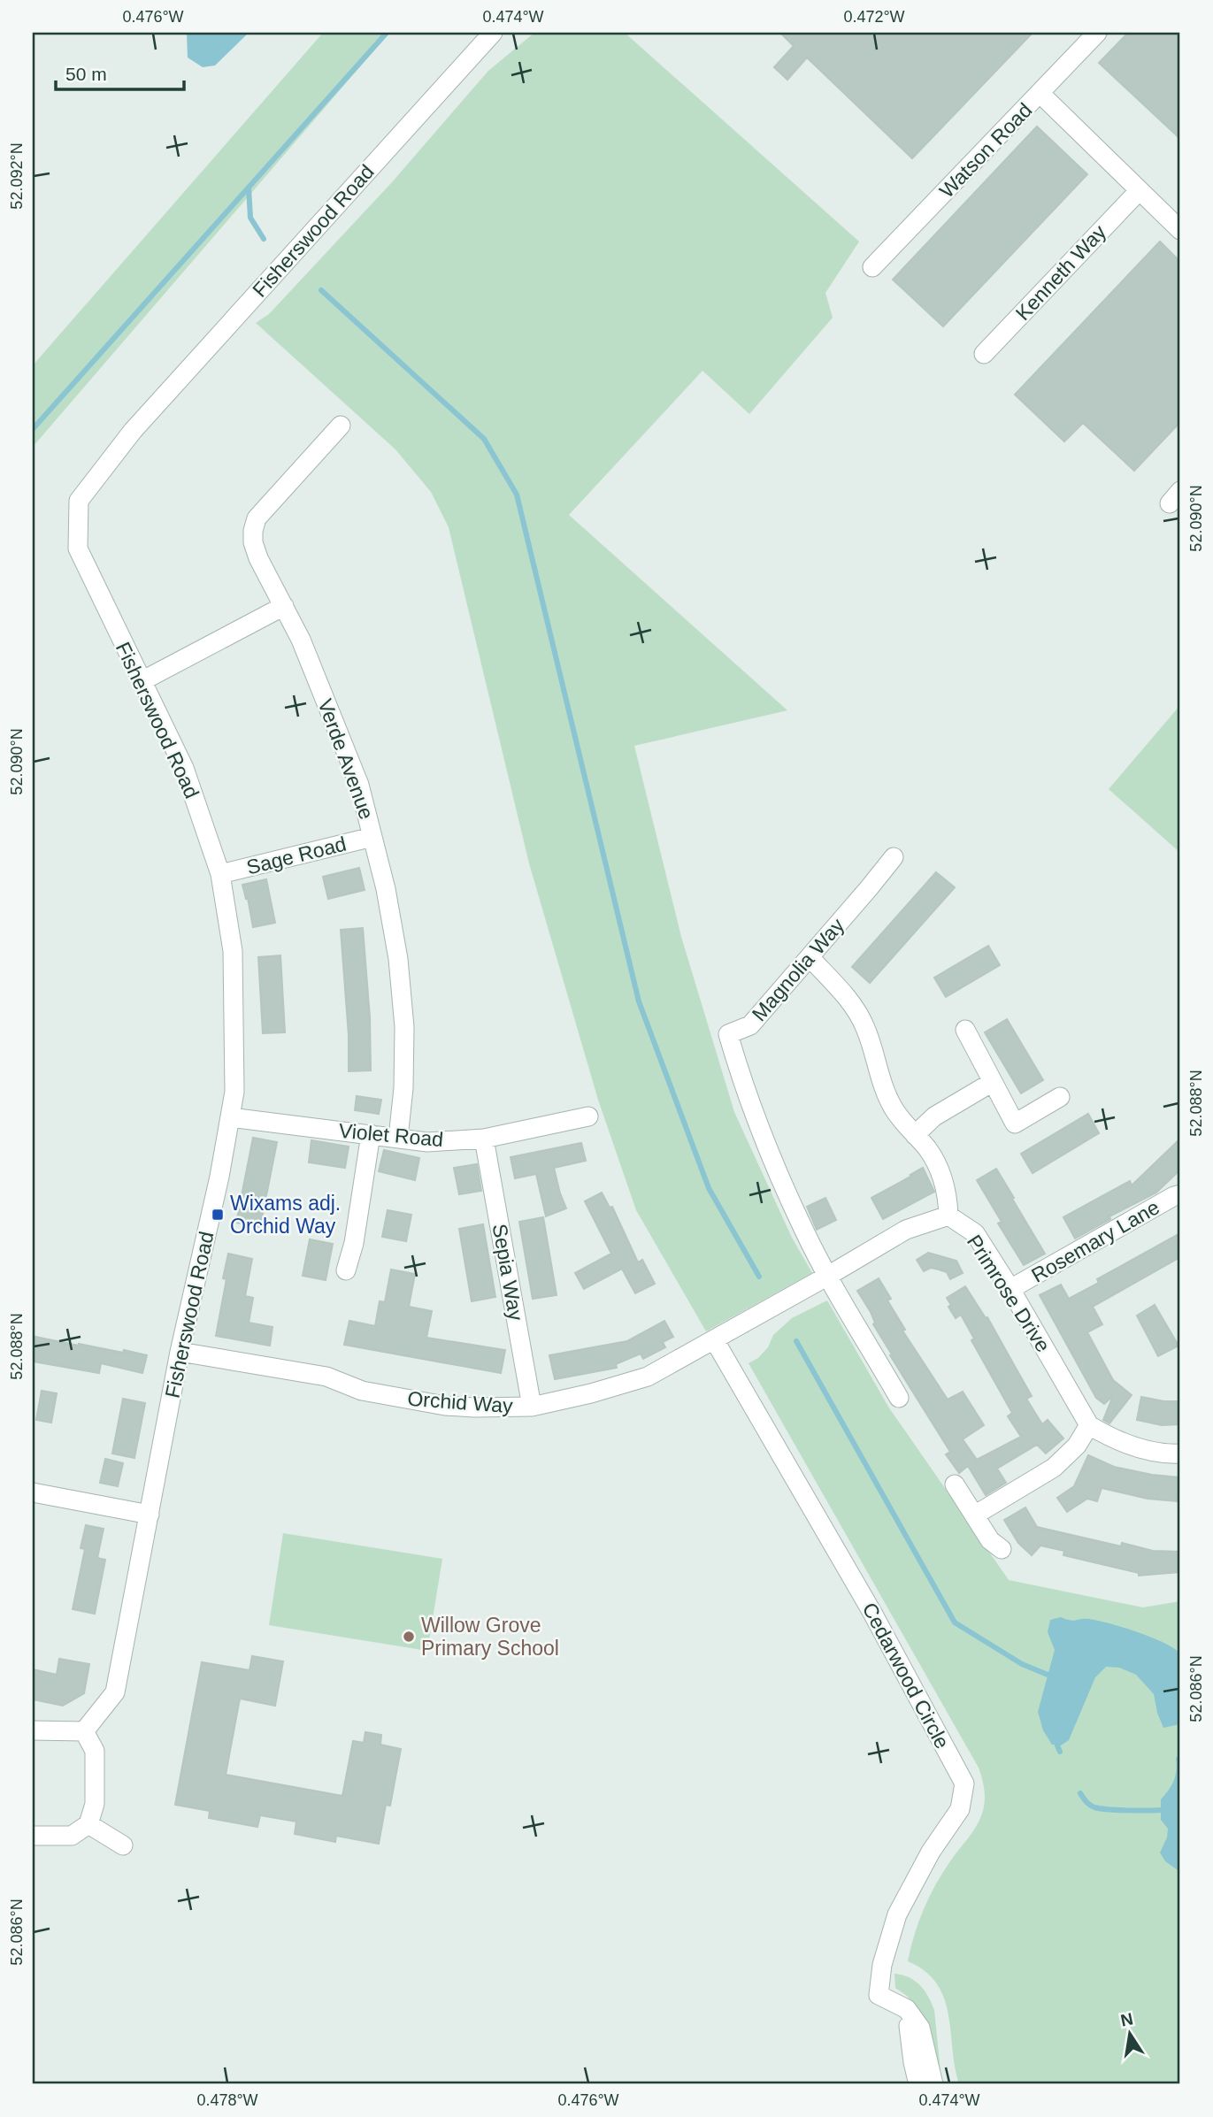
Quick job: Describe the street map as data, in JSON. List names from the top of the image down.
{
  "streets": {
    "street": [
      "Watson Road",
      "Fisherswood Road",
      "Kenneth Way",
      "Verde Avenue",
      "Sage Road",
      "Magnolia Way",
      "Violet Road",
      "Rosemary Lane",
      "Sepia Way",
      "Primrose Drive",
      "Orchid Way",
      "Cedarwood Circle"
    ]
  },
  "crossings": [
    ["Fisherswood Road", "Sage Road"],
    ["Fisherswood Road", "Violet Road"],
    ["Fisherswood Road", "Orchid Way"],
    ["Verde Avenue", "Sage Road"],
    ["Verde Avenue", "Violet Road"],
    ["Magnolia Way", "Orchid Way"],
    ["Violet Road", "Sepia Way"],
    ["Rosemary Lane", "Primrose Drive"],
    ["Sepia Way", "Orchid Way"],
    ["Primrose Drive", "Orchid Way"],
    ["Orchid Way", "Cedarwood Circle"]
  ],
  "places": {
    "transit": ["Wixams adj. Orchid Way"],
    "other": ["Willow Grove Primary School"]
  },
  "scale_bar": "50 m",
  "north": "top",
  "coordinates": [
    "0.476°W",
    "0.474°W",
    "0.472°W",
    "52.092°N",
    "52.090°N",
    "52.088°N",
    "52.086°N",
    "0.478°W"
  ]
}
